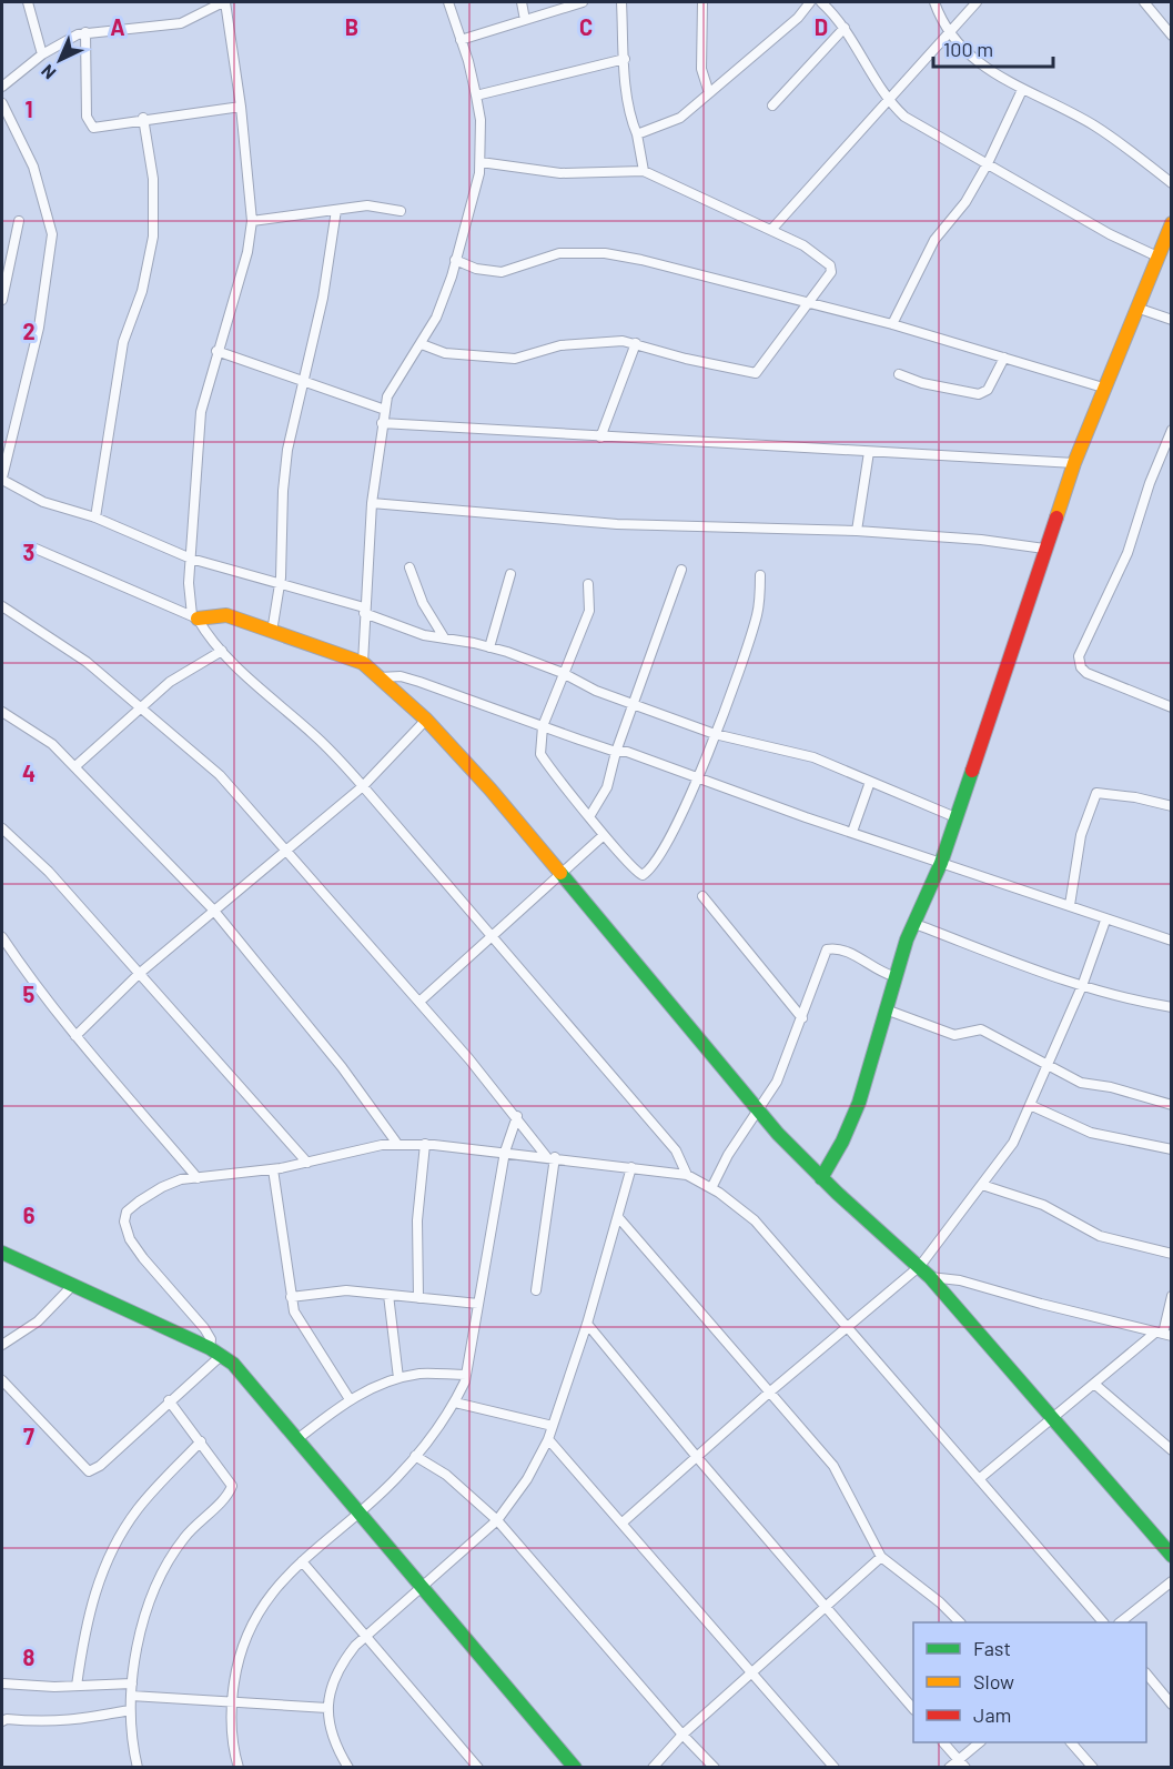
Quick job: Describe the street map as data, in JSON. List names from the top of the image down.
{
  "legend": ["Fast", "Slow", "Jam"],
  "scale_bar": "100 m",
  "north": "bottom left",
  "grid": {
    "columns": [
      "A",
      "B",
      "C",
      "D"
    ],
    "rows": [
      "1",
      "2",
      "3",
      "4",
      "5",
      "6",
      "7",
      "8"
    ]
  }
}
